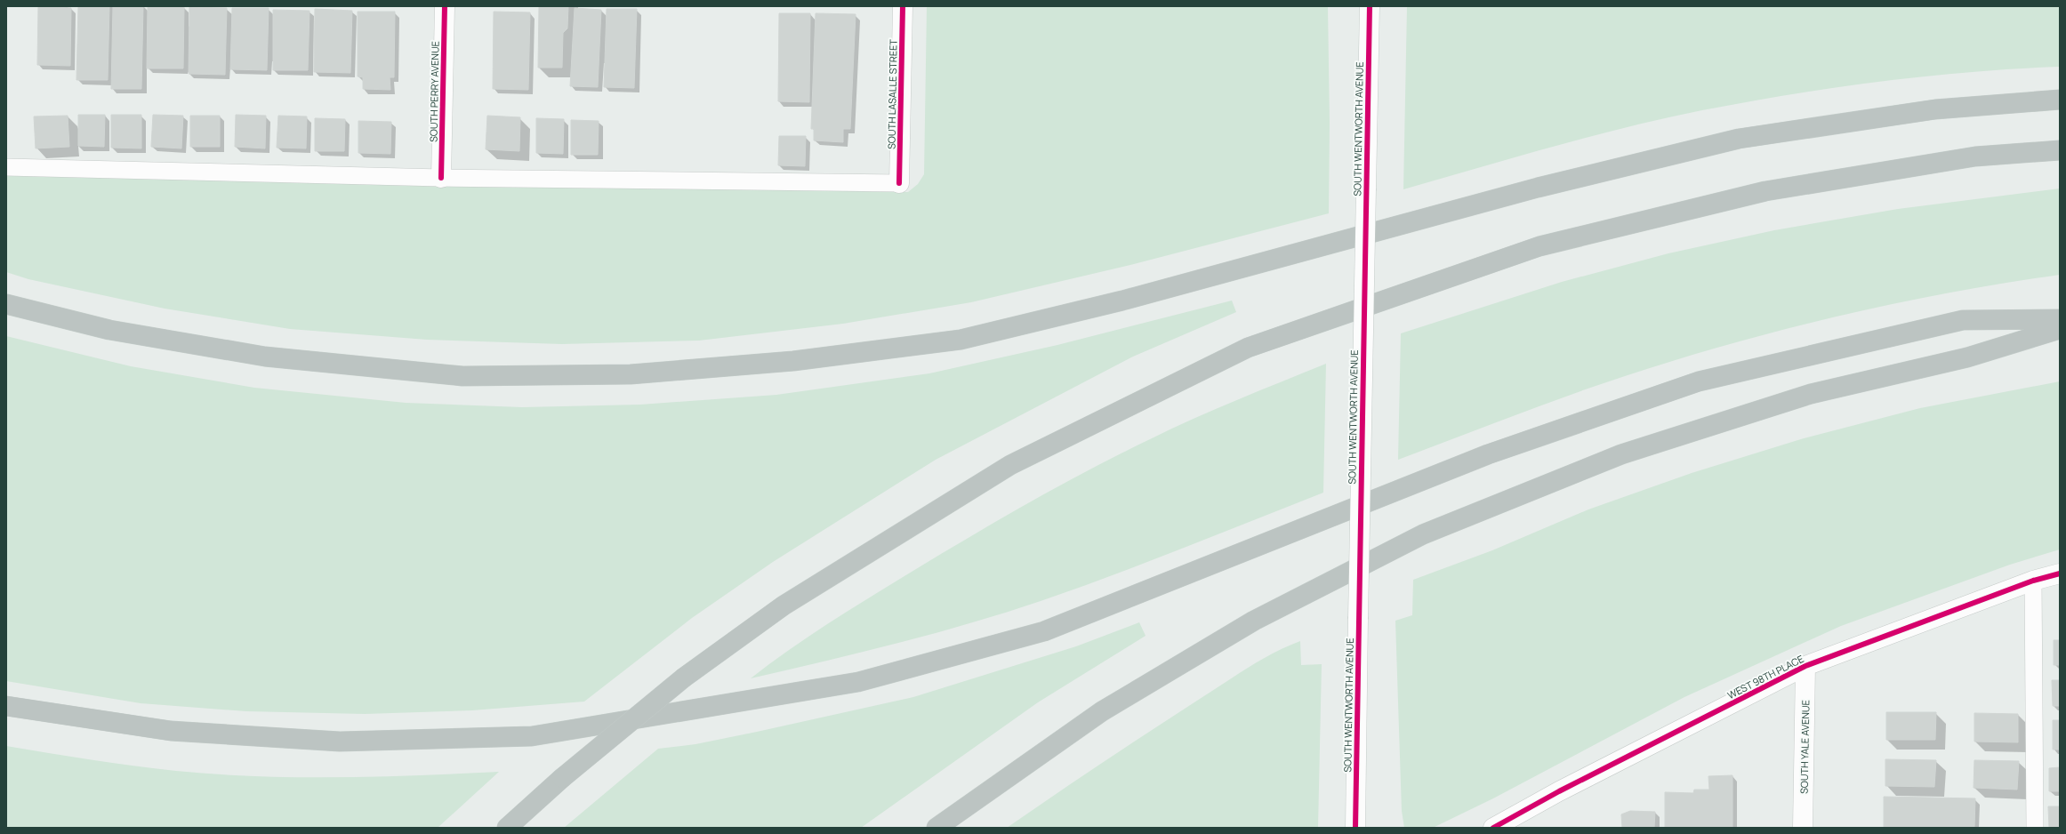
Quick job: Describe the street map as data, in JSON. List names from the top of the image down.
{
  "streets": {
    "street": [
      "SOUTH PERRY AVENUE",
      "SOUTH LASALLE STREET",
      "SOUTH WENTWORTH AVENUE",
      "WEST 98TH PLACE",
      "SOUTH YALE AVENUE"
    ]
  },
  "crossings": [
    ["WEST 98TH PLACE", "SOUTH YALE AVENUE"]
  ]
}
